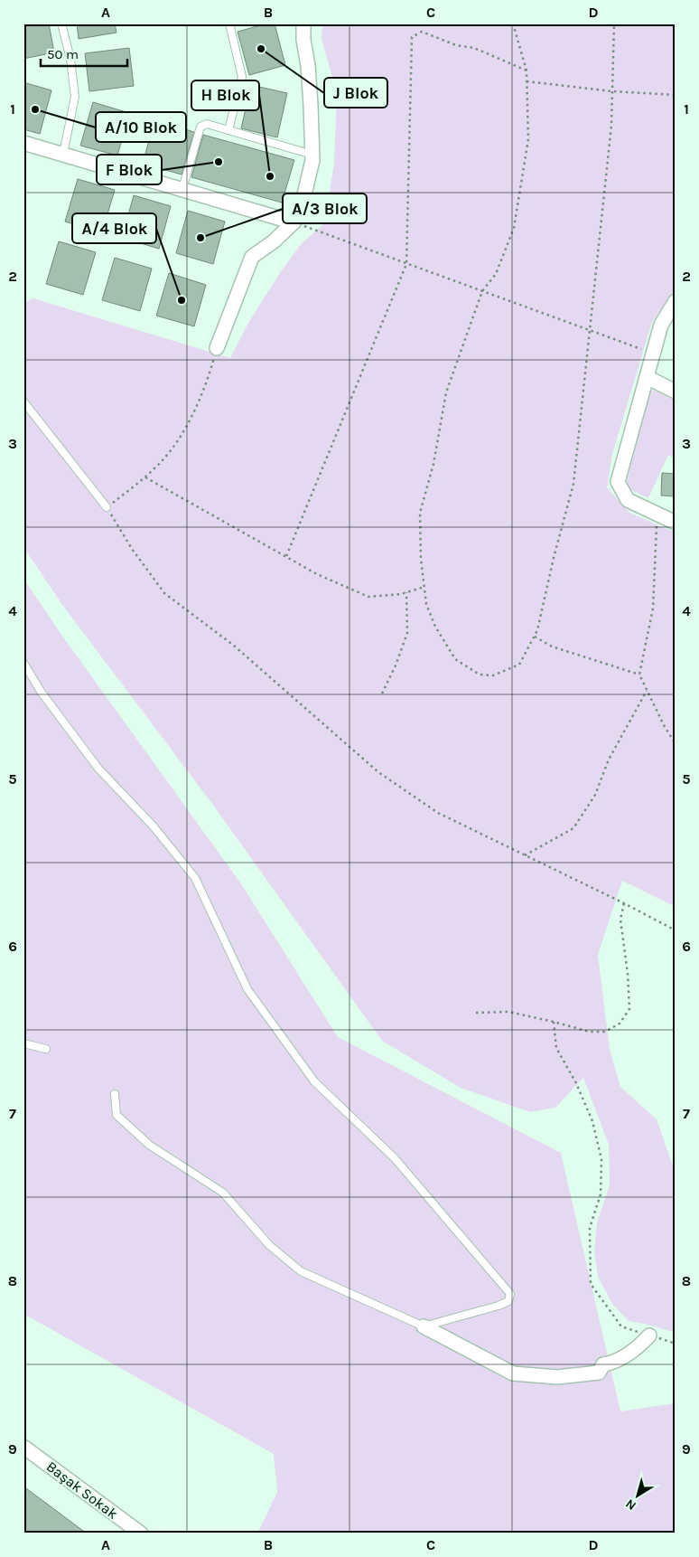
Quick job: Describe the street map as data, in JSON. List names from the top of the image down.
{
  "streets": {
    "street": ["Başak Sokak"]
  },
  "places": [
    "J Blok",
    "A/10 Blok",
    "F Blok",
    "H Blok",
    "A/3 Blok",
    "A/4 Blok"
  ],
  "scale_bar": "50 m",
  "north": "bottom left",
  "grid": {
    "columns": [
      "A",
      "B",
      "C",
      "D"
    ],
    "rows": [
      "1",
      "2",
      "3",
      "4",
      "5",
      "6",
      "7",
      "8",
      "9"
    ]
  }
}
